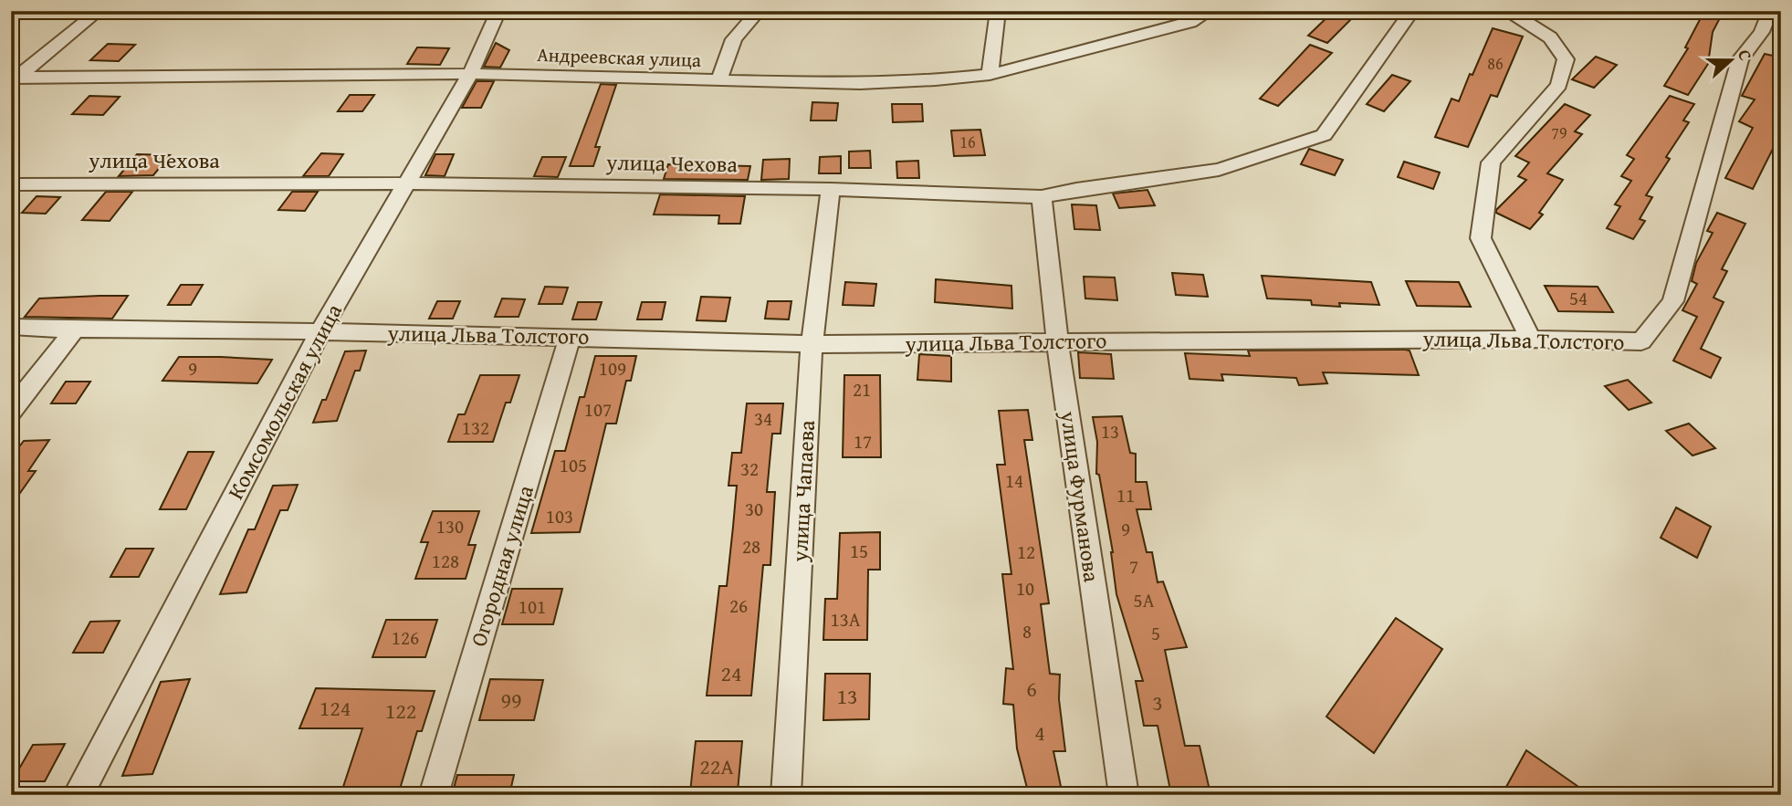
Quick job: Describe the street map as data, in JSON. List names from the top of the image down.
{
  "streets": {
    "street": [
      "Андреевская улица",
      "улица Чехова",
      "улица Льва Толстого",
      "Комсомольская улица",
      "улица Чапаева",
      "улица Фурманова",
      "Огородная улица"
    ]
  },
  "crossings": [
    ["Андреевская улица", "Комсомольская улица"],
    ["улица Чехова", "Комсомольская улица"],
    ["улица Чехова", "улица Чапаева"],
    ["улица Чехова", "улица Фурманова"],
    ["улица Льва Толстого", "Комсомольская улица"],
    ["улица Льва Толстого", "улица Чапаева"],
    ["улица Льва Толстого", "улица Фурманова"],
    ["улица Льва Толстого", "Огородная улица"]
  ],
  "house_numbers": [
    "86",
    "79",
    "16",
    "54",
    "9",
    "109",
    "21",
    "107",
    "34",
    "132",
    "13",
    "17",
    "105",
    "32",
    "14",
    "11",
    "30",
    "103",
    "130",
    "9",
    "28",
    "15",
    "12",
    "128",
    "7",
    "10",
    "5А",
    "26",
    "101",
    "13А",
    "8",
    "5",
    "126",
    "24",
    "6",
    "13",
    "99",
    "3",
    "124",
    "122",
    "4",
    "22А"
  ],
  "north": "right"
}
